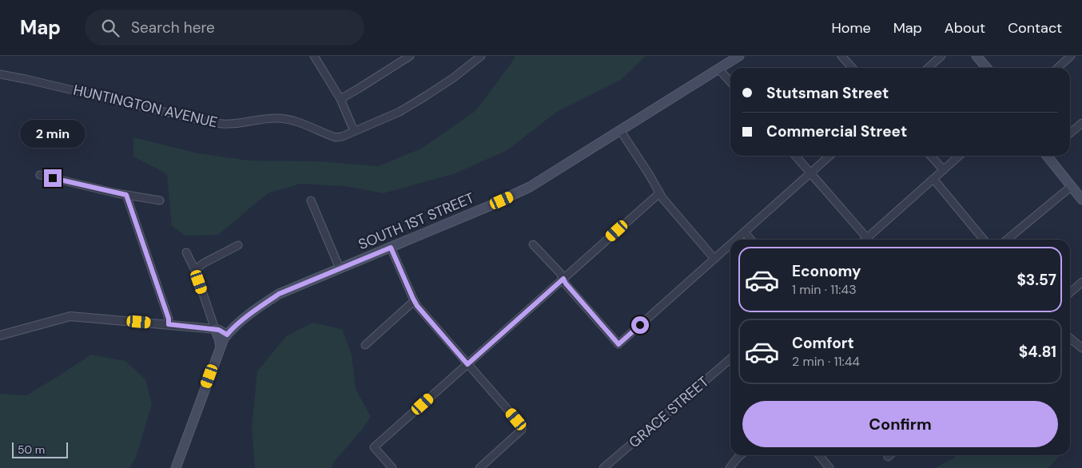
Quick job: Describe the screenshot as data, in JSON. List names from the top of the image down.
{
  "streets": {
    "main road": ["SOUTH 1ST STREET"],
    "street": ["HUNTINGTON AVENUE", "GRACE STREET"]
  },
  "scale_bar": "50 m",
  "page": {
    "header": "Map",
    "search": "Search here",
    "nav": [
      "Home",
      "Map",
      "About",
      "Contact"
    ],
    "banner": ["Stutsman Street", "Commercial Street"],
    "bubble": "2 min",
    "list": [
      {
        "name": "Economy",
        "note": "1 min · 11:43",
        "value": "$3.57"
      },
      {
        "name": "Comfort",
        "note": "2 min · 11:44",
        "value": "$4.81"
      }
    ],
    "buttons": "Confirm",
    "scale": "50 m"
  }
}
